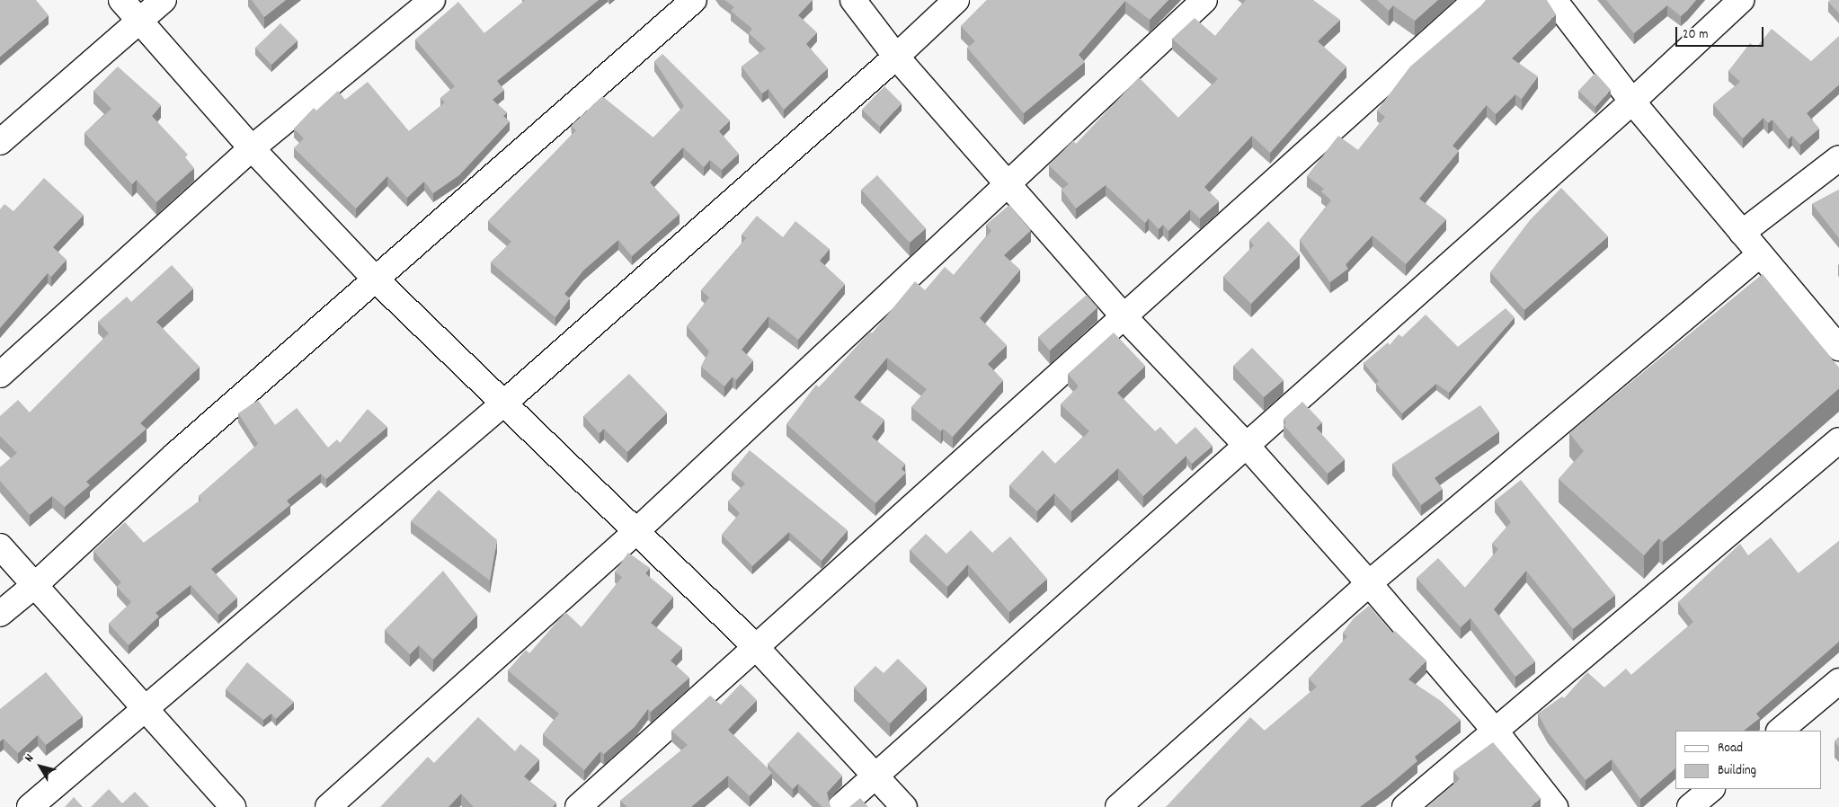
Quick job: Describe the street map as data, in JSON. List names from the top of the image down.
{
  "legend": ["Road", "Building"],
  "scale_bar": "20 m",
  "north": "top left"
}
